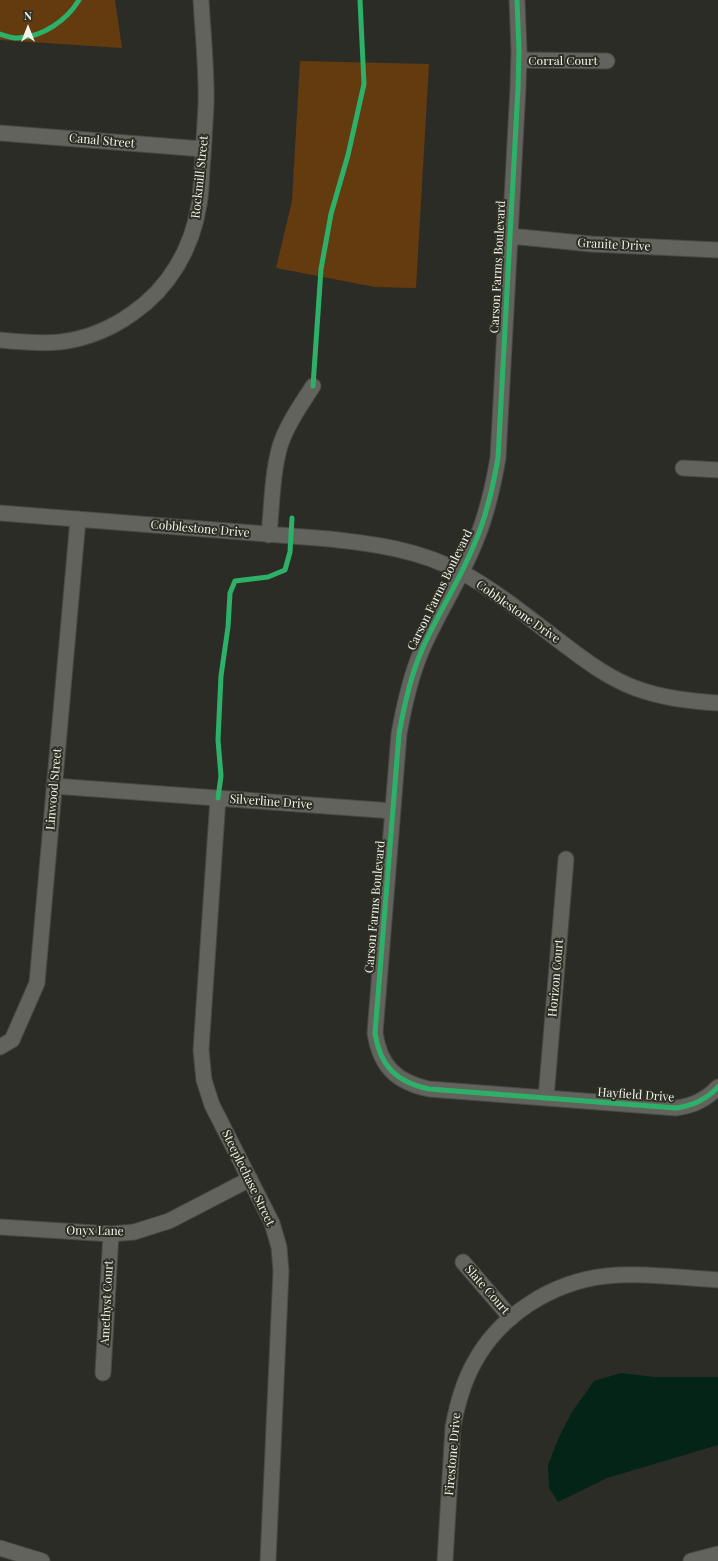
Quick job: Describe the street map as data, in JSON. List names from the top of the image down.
{
  "streets": {
    "street": [
      "Corral Court",
      "Canal Street",
      "Rockmill Street",
      "Granite Drive",
      "Carson Farms Boulevard",
      "Cobblestone Drive",
      "Linwood Street",
      "Silverline Drive",
      "Horizon Court",
      "Hayfield Drive",
      "Steeplechase Street",
      "Onyx Lane",
      "Slate Court",
      "Amethyst Court",
      "Firestone Drive"
    ]
  },
  "crossings": [
    ["Corral Court", "Carson Farms Boulevard"],
    ["Canal Street", "Rockmill Street"],
    ["Granite Drive", "Carson Farms Boulevard"],
    ["Carson Farms Boulevard", "Cobblestone Drive"],
    ["Carson Farms Boulevard", "Silverline Drive"],
    ["Carson Farms Boulevard", "Horizon Court"],
    ["Carson Farms Boulevard", "Hayfield Drive"],
    ["Cobblestone Drive", "Linwood Street"],
    ["Linwood Street", "Silverline Drive"],
    ["Silverline Drive", "Steeplechase Street"],
    ["Horizon Court", "Hayfield Drive"],
    ["Steeplechase Street", "Onyx Lane"],
    ["Onyx Lane", "Amethyst Court"],
    ["Slate Court", "Firestone Drive"]
  ],
  "north": "top"
}
